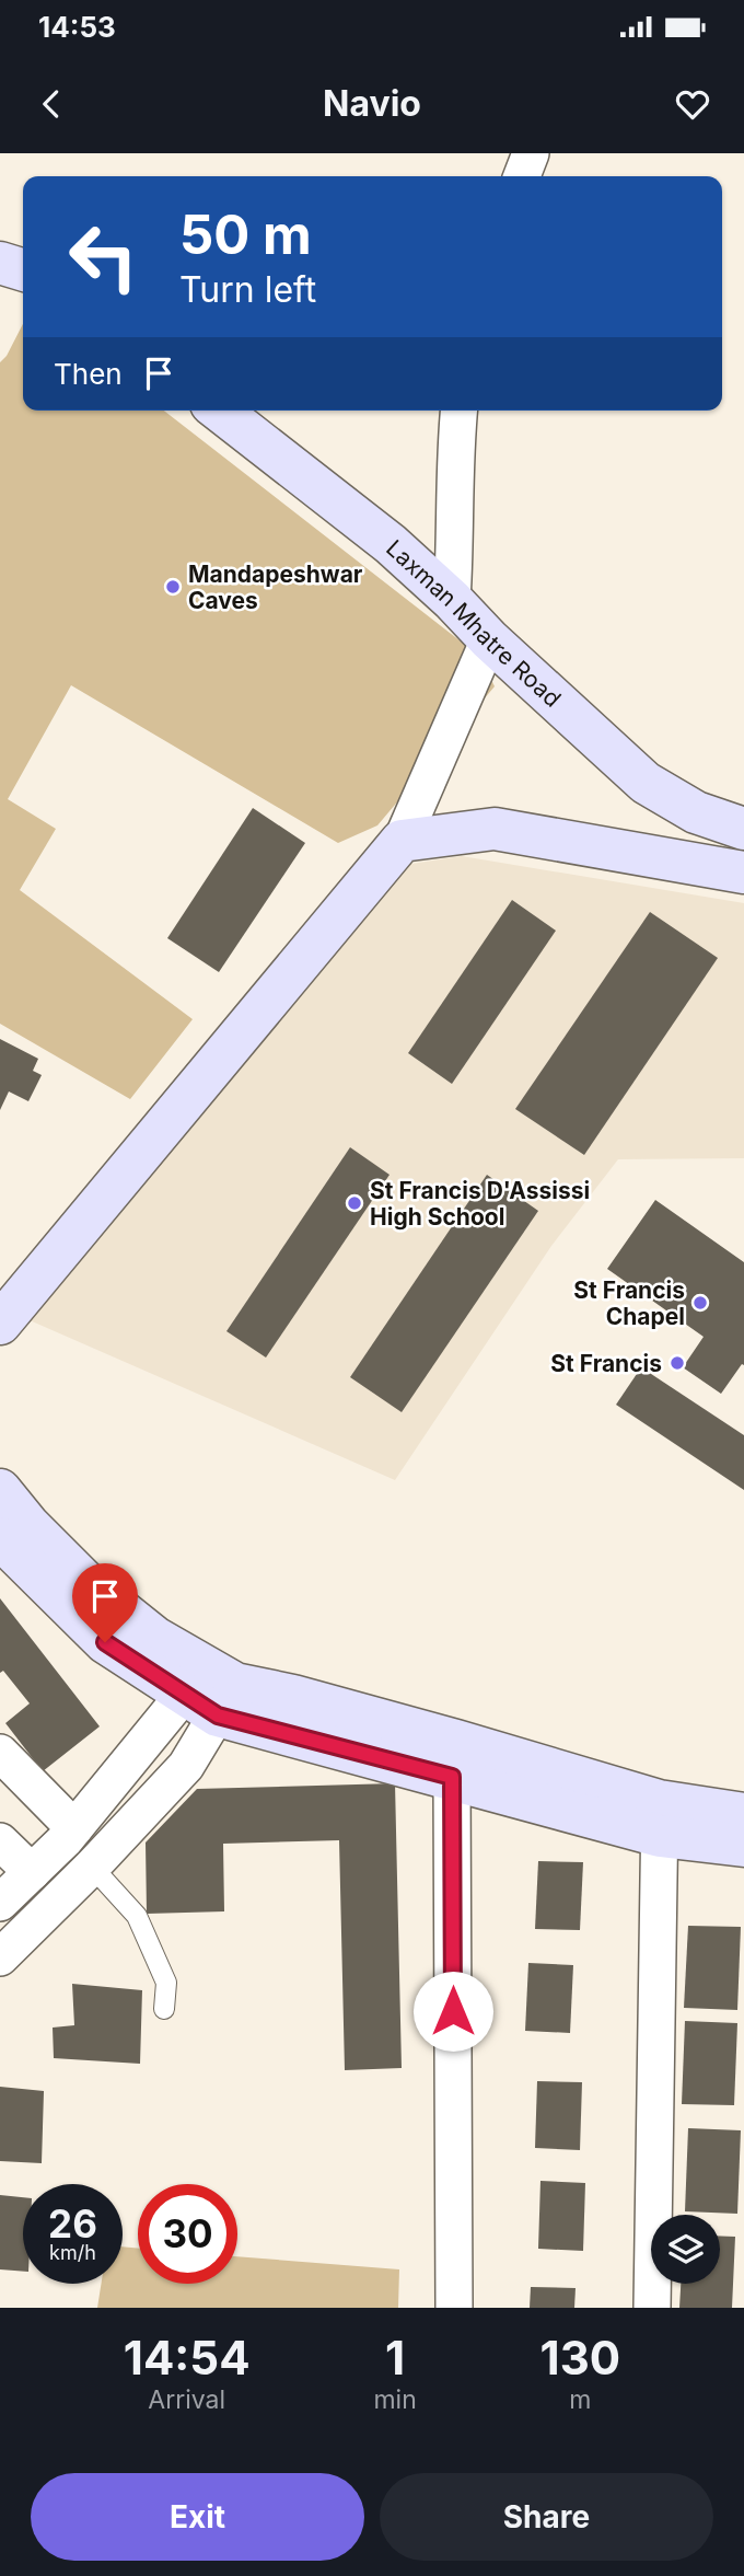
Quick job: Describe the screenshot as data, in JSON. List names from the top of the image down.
{
  "streets": {
    "street": ["Laxman Mhatre Road"]
  },
  "places": [
    "Mandapeshwar Caves",
    "St Francis D'Assissi High School",
    "St Francis Chapel",
    "St Francis"
  ],
  "page": {
    "status": "14:53",
    "header": "Navio",
    "turn": ["50 m", "Turn left"],
    "then": "Then",
    "speed": "26 km/h",
    "limit": "30",
    "eta": [
      "14:54",
      "Arrival",
      "1",
      "min",
      "130",
      "m"
    ],
    "buttons": ["Exit", "Share"]
  }
}
